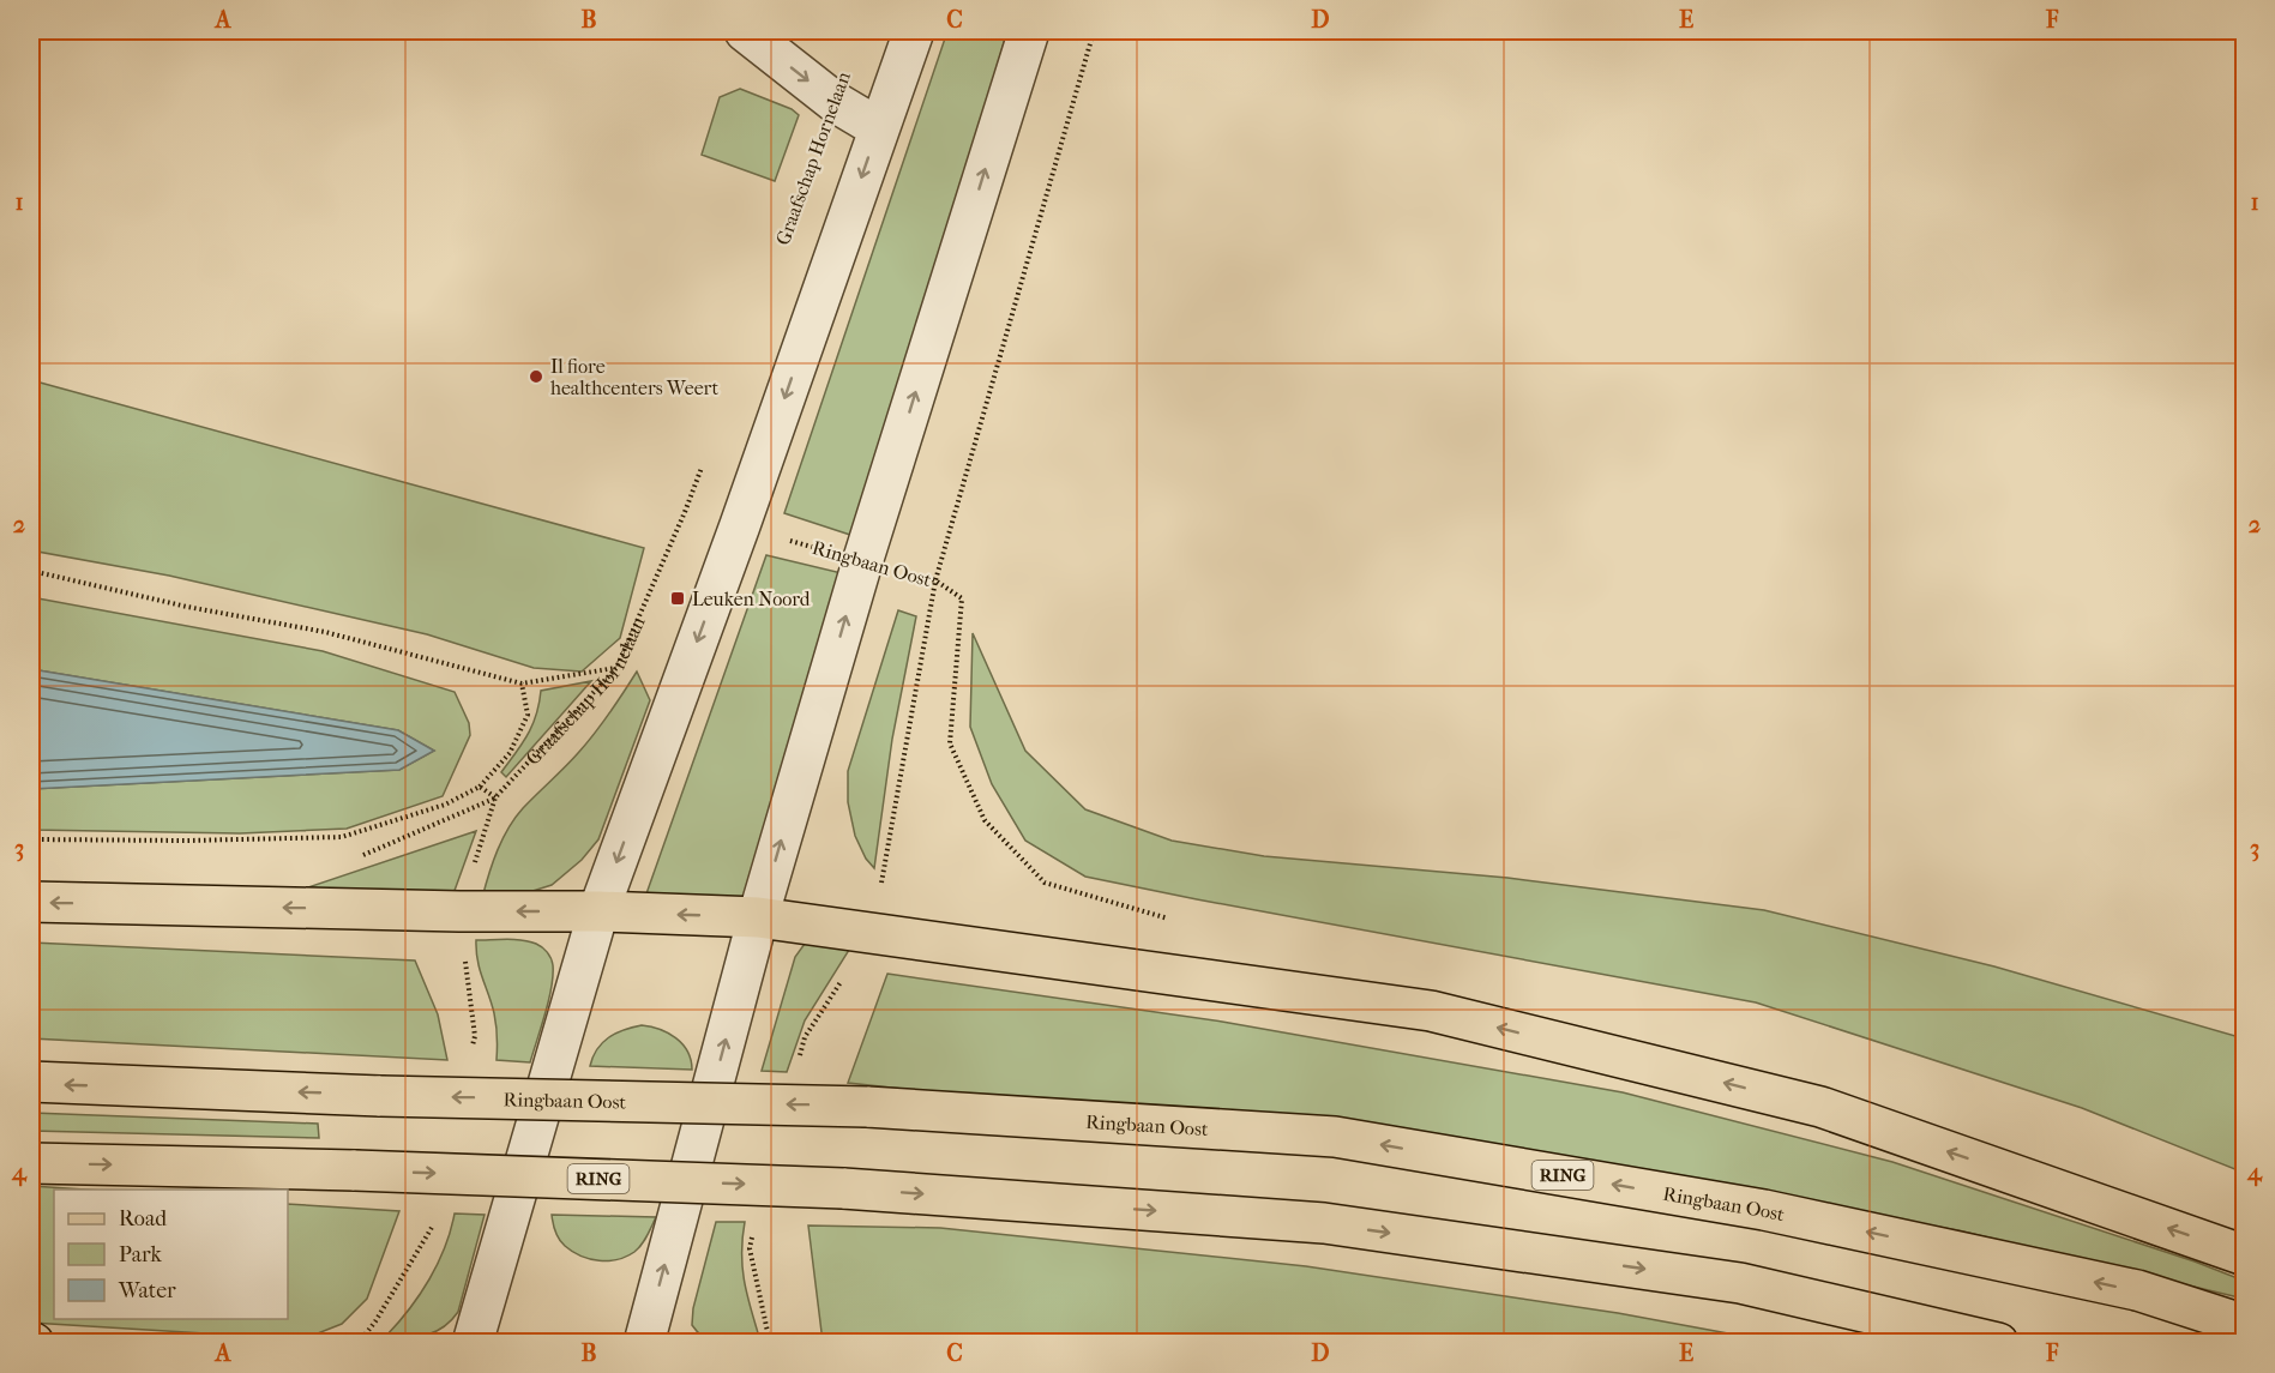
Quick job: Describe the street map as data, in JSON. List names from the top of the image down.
{
  "streets": {
    "main road": ["Ringbaan Oost", "RING"],
    "path": ["Graafschap Hornelaan"]
  },
  "one_way": ["Ringbaan Oost"],
  "places": {
    "other": ["Il fiore healthcenters Weert"],
    "transit": ["Leuken Noord"]
  },
  "legend": ["Road", "Park", "Water"],
  "grid": {
    "columns": [
      "A",
      "B",
      "C",
      "D",
      "E",
      "F"
    ],
    "rows": [
      "1",
      "2",
      "3",
      "4"
    ]
  }
}
